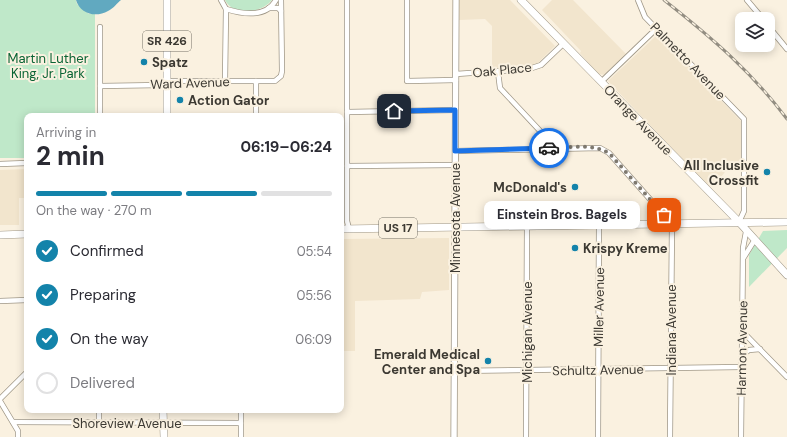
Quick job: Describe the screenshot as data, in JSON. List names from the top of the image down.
{
  "streets": {
    "main road": ["SR 426", "Orange Avenue", "US 17"],
    "street": [
      "Palmetto Avenue",
      "Oak Place",
      "Ward Avenue",
      "Minnesota Avenue",
      "Miller Avenue",
      "Indiana Avenue",
      "Michigan Avenue",
      "Harmon Avenue",
      "Schultz Avenue",
      "Shoreview Avenue"
    ]
  },
  "crossings": [
    ["SR 426", "Ward Avenue"],
    ["Palmetto Avenue", "Orange Avenue"],
    ["Palmetto Avenue", "US 17"],
    ["Oak Place", "Orange Avenue"],
    ["Oak Place", "Minnesota Avenue"],
    ["Orange Avenue", "US 17"],
    ["Orange Avenue", "Harmon Avenue"],
    ["Minnesota Avenue", "US 17"],
    ["Minnesota Avenue", "Schultz Avenue"],
    ["US 17", "Miller Avenue"],
    ["US 17", "Indiana Avenue"],
    ["US 17", "Michigan Avenue"],
    ["Miller Avenue", "Schultz Avenue"],
    ["Indiana Avenue", "Schultz Avenue"],
    ["Michigan Avenue", "Schultz Avenue"],
    ["Harmon Avenue", "Schultz Avenue"]
  ],
  "parks": ["Martin Luther King, Jr. Park"],
  "places": [
    "Spatz",
    "Action Gator",
    "All Inclusive Crossfit",
    "McDonald's",
    "Einstein Bros. Bagels",
    "Krispy Kreme",
    "Emerald Medical Center and Spa"
  ],
  "page": {
    "heading": ["2 min", "Arriving in", "06:19–06:24"],
    "bar": "On the way · 270 m",
    "bubble": "Einstein Bros. Bagels",
    "list": [
      ["Confirmed", "05:54"],
      ["Preparing", "05:56"],
      ["On the way", "06:09"],
      "Delivered"
    ]
  }
}
